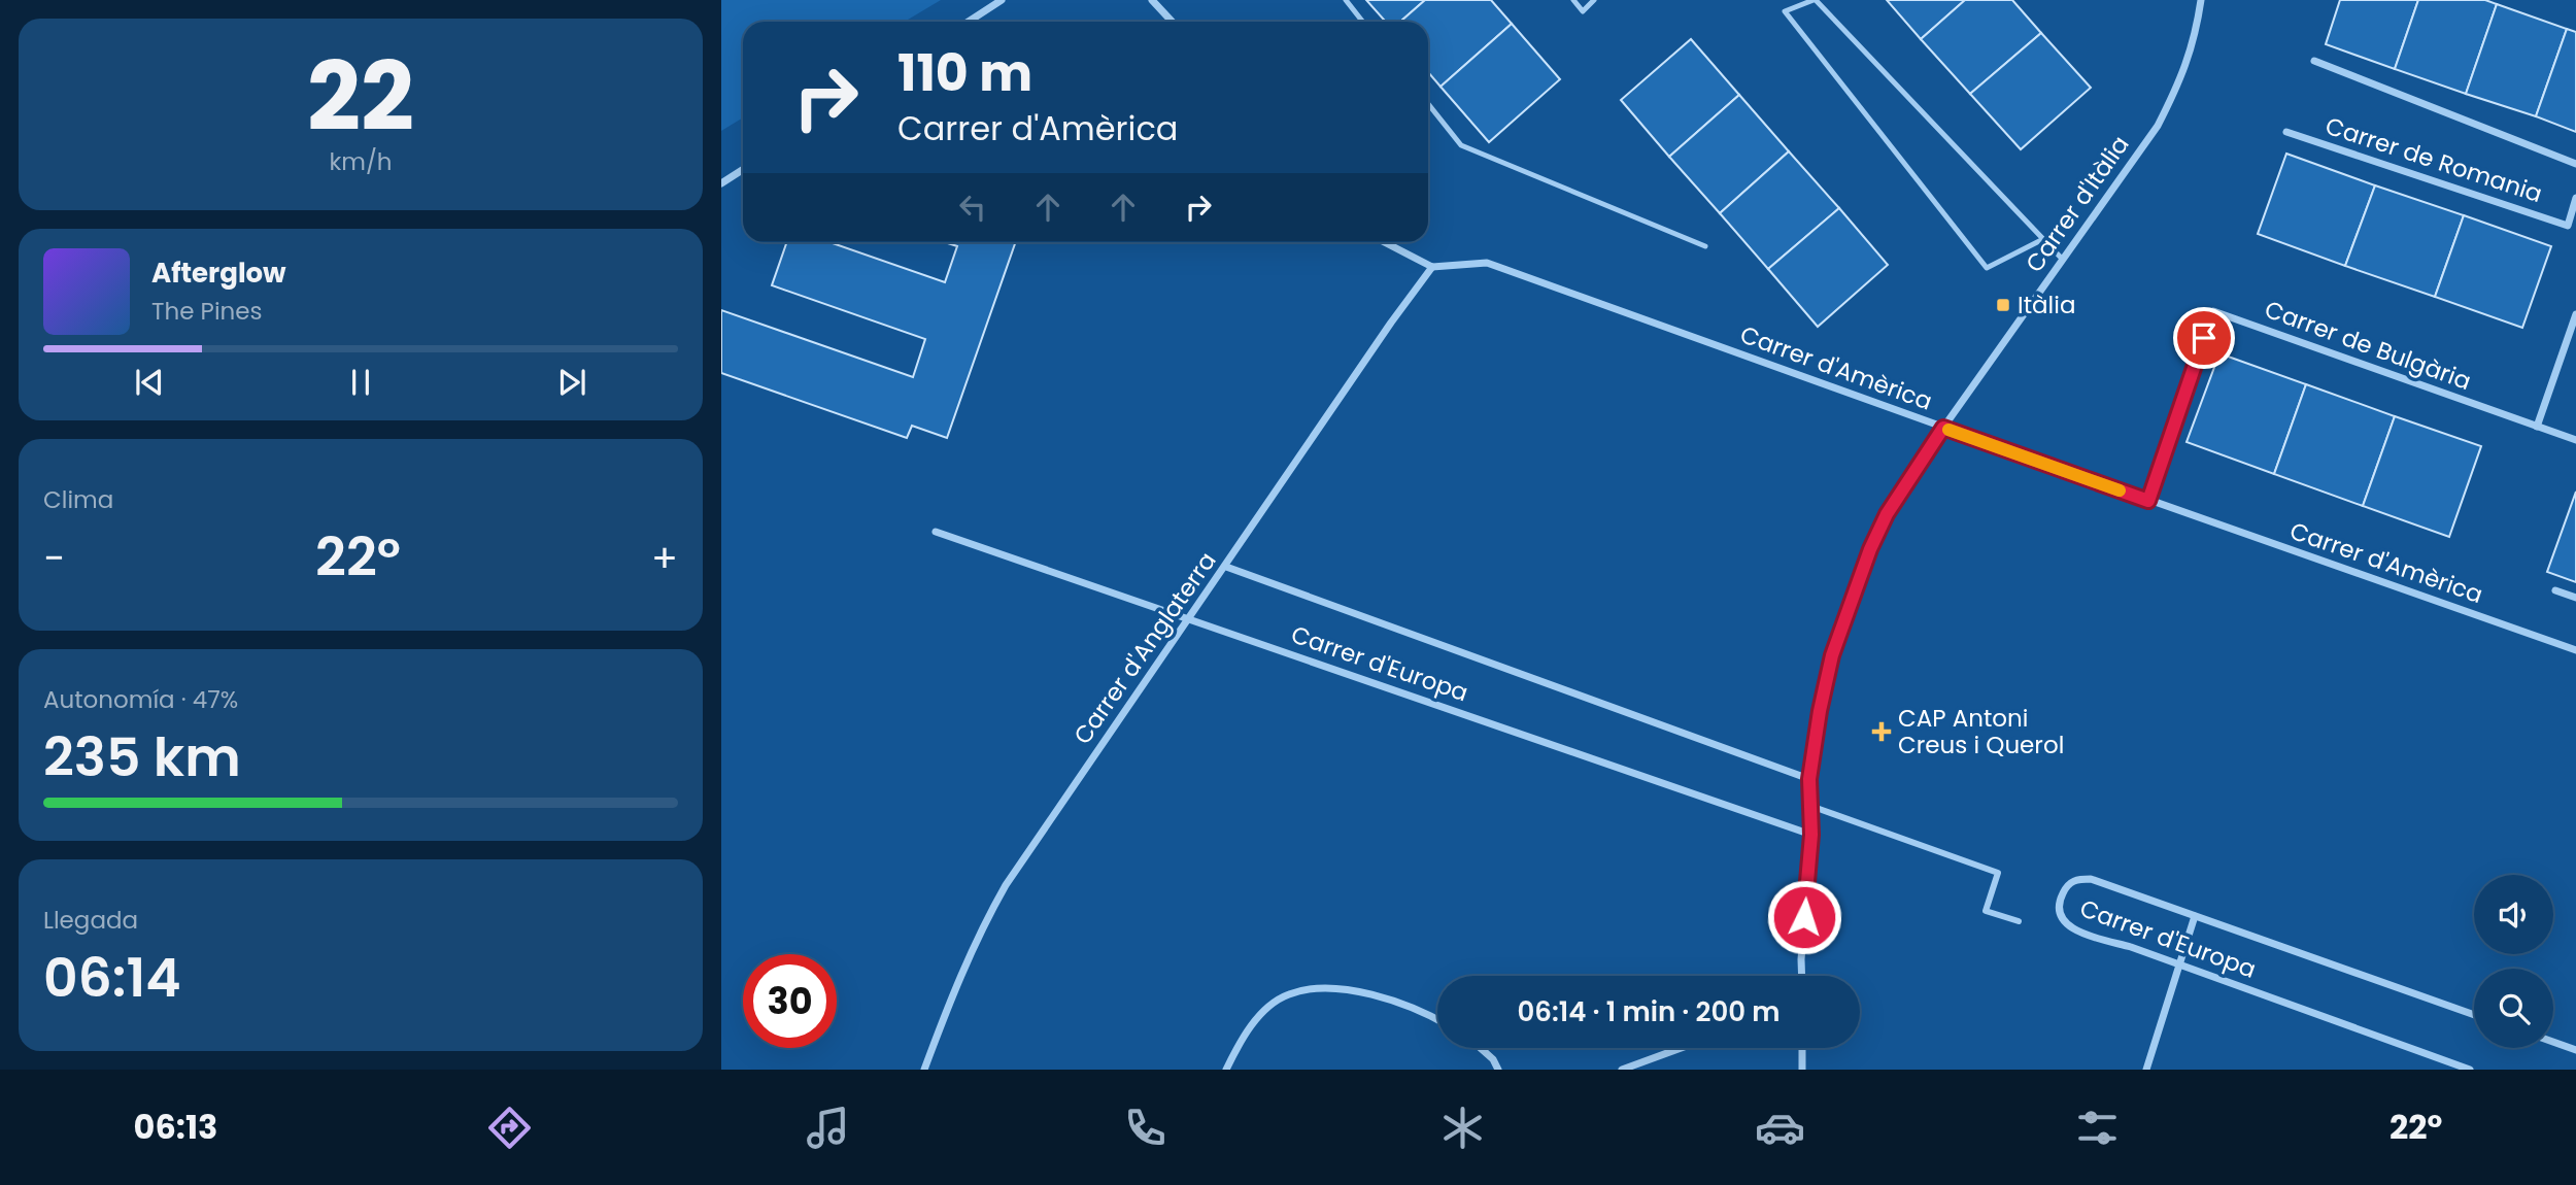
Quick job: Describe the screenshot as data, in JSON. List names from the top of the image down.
{
  "streets": {
    "street": [
      "Carrer de Romania",
      "Carrer d'Itàlia",
      "Carrer de Bulgària",
      "Carrer d'Amèrica",
      "Carrer d'Anglaterra",
      "Carrer d'Europa"
    ]
  },
  "crossings": [
    ["Carrer d'Itàlia", "Carrer d'Amèrica"],
    ["Carrer d'Itàlia", "Carrer d'Europa"],
    ["Carrer de Bulgària", "Carrer d'Amèrica"],
    ["Carrer d'Amèrica", "Carrer d'Anglaterra"],
    ["Carrer d'Anglaterra", "Carrer d'Europa"]
  ],
  "places": {
    "transit": ["Itàlia"],
    "health": ["CAP Antoni Creus i Querol"]
  },
  "page": {
    "tile": [
      ["22", "km/h"],
      "Clima",
      ["Autonomía · 47%", "235 km"],
      ["Llegada", "06:14"]
    ],
    "turn": ["110 m", "Carrer d'Amèrica"],
    "song": ["Afterglow", "The Pines"],
    "heat": ["−", "22°", "+"],
    "limit": "30",
    "trip": "06:14 · 1 min · 200 m",
    "tabs": ["06:13", "22°"]
  }
}
